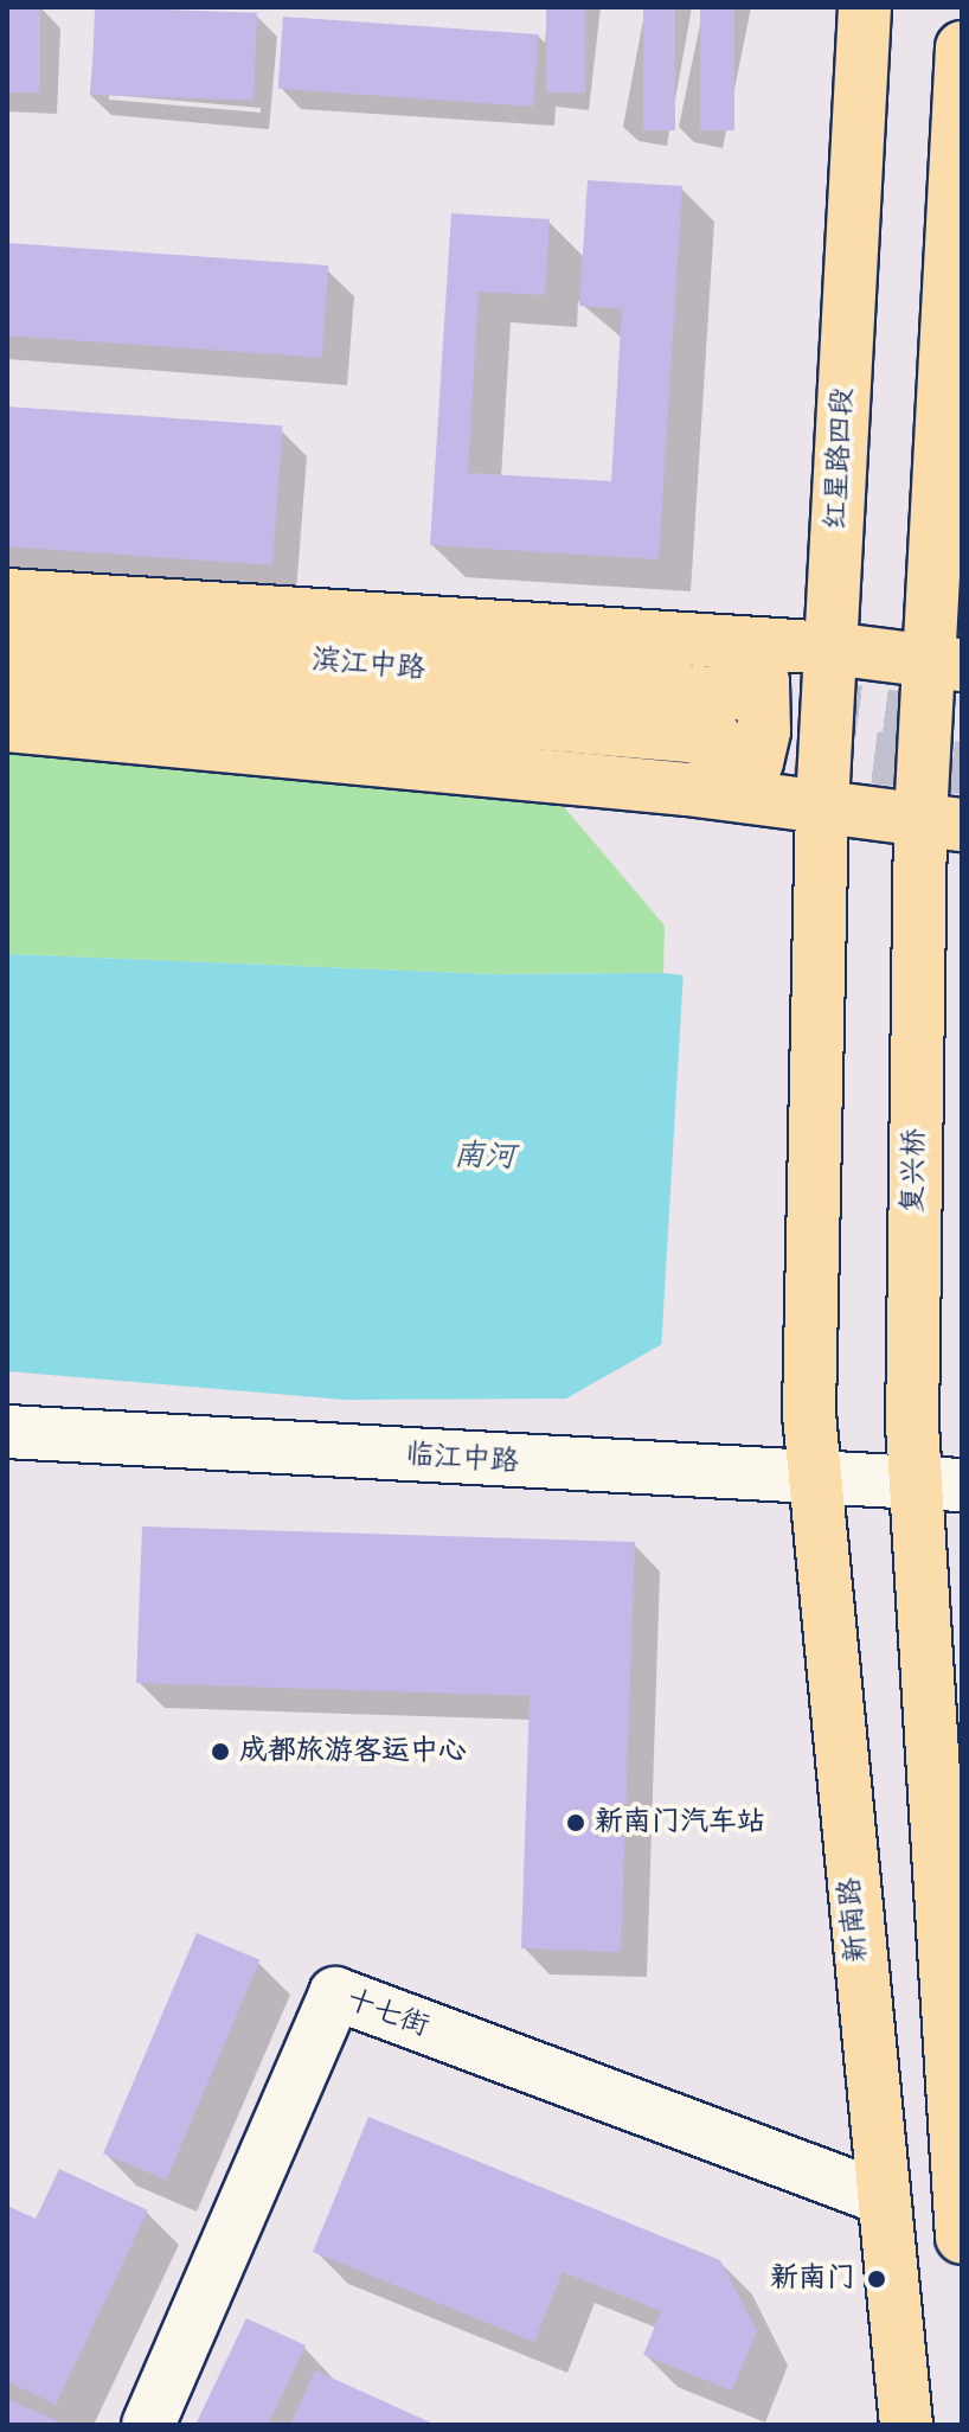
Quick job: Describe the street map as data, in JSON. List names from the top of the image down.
{
  "streets": {
    "main road": [
      "红星路四段",
      "滨江中路",
      "复兴桥",
      "新南路"
    ],
    "street": ["临江中路", "十七街"]
  },
  "crossings": [
    ["红星路四段", "新南路"],
    ["复兴桥", "临江中路"],
    ["临江中路", "新南路"],
    ["新南路", "十七街"]
  ],
  "water": ["南河"],
  "places": ["成都旅游客运中心", "新南门汽车站", "新南门"]
}
